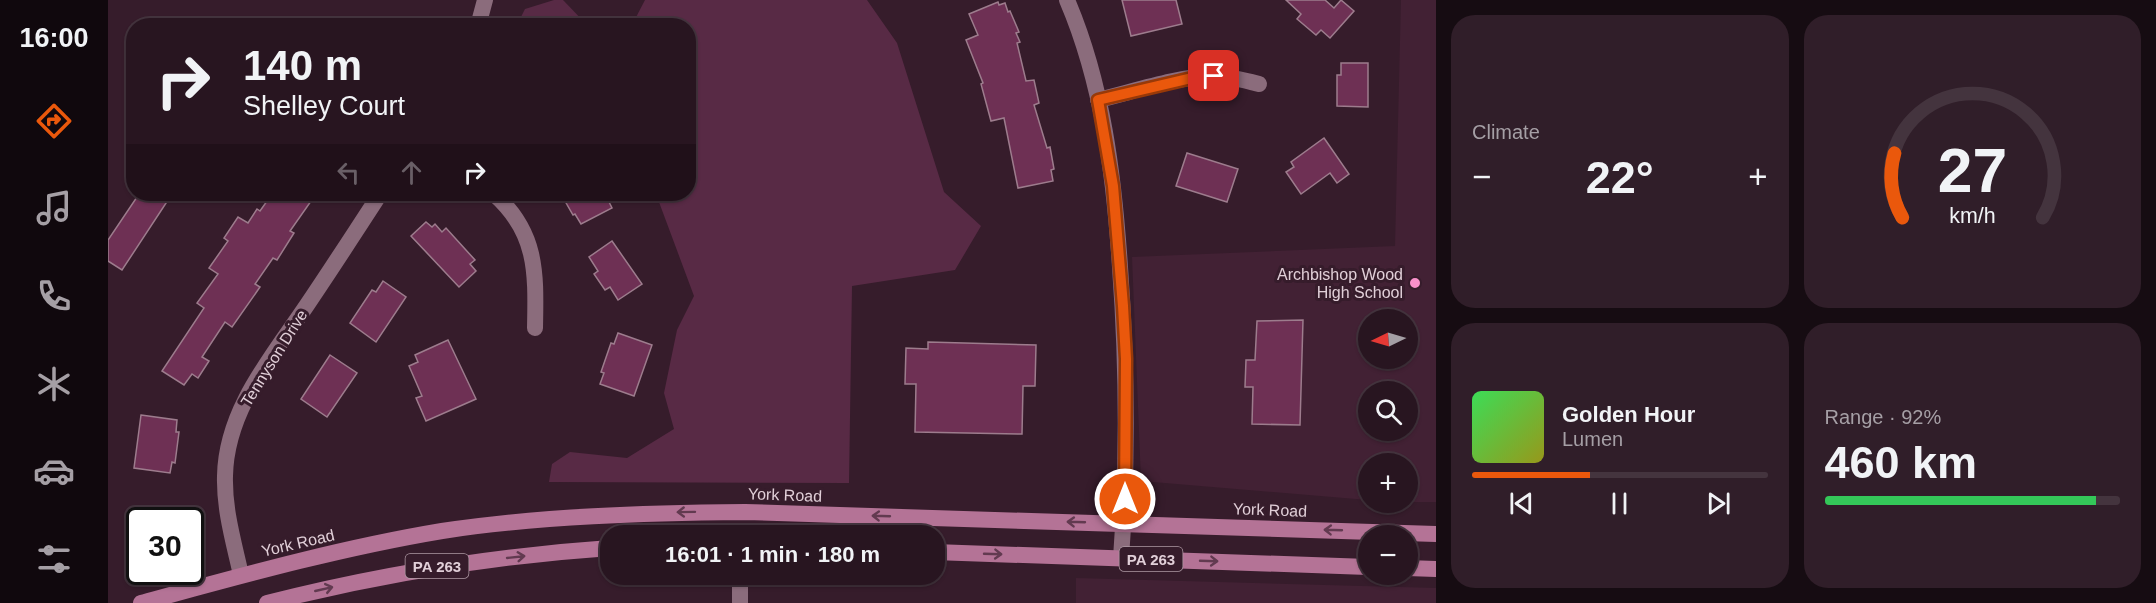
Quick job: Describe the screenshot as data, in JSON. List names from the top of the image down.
{
  "streets": {
    "highway": ["York Road", "PA 263"],
    "street": ["Tennyson Drive"]
  },
  "crossings": [
    ["Tennyson Drive", "York Road"]
  ],
  "places": ["Archbishop Wood High School"],
  "north": "left",
  "page": {
    "tabs": "16:00",
    "tile": [
      "Climate",
      ["Range · 92%", "460 km"]
    ],
    "turn": ["140 m", "Shelley Court"],
    "heat": ["−", "22°", "+"],
    "map_buttons": ["+", "−"],
    "song": ["Golden Hour", "Lumen"],
    "limit": "30",
    "trip": "16:01 · 1 min · 180 m",
    "gauge": ["27", "km/h"]
  }
}
